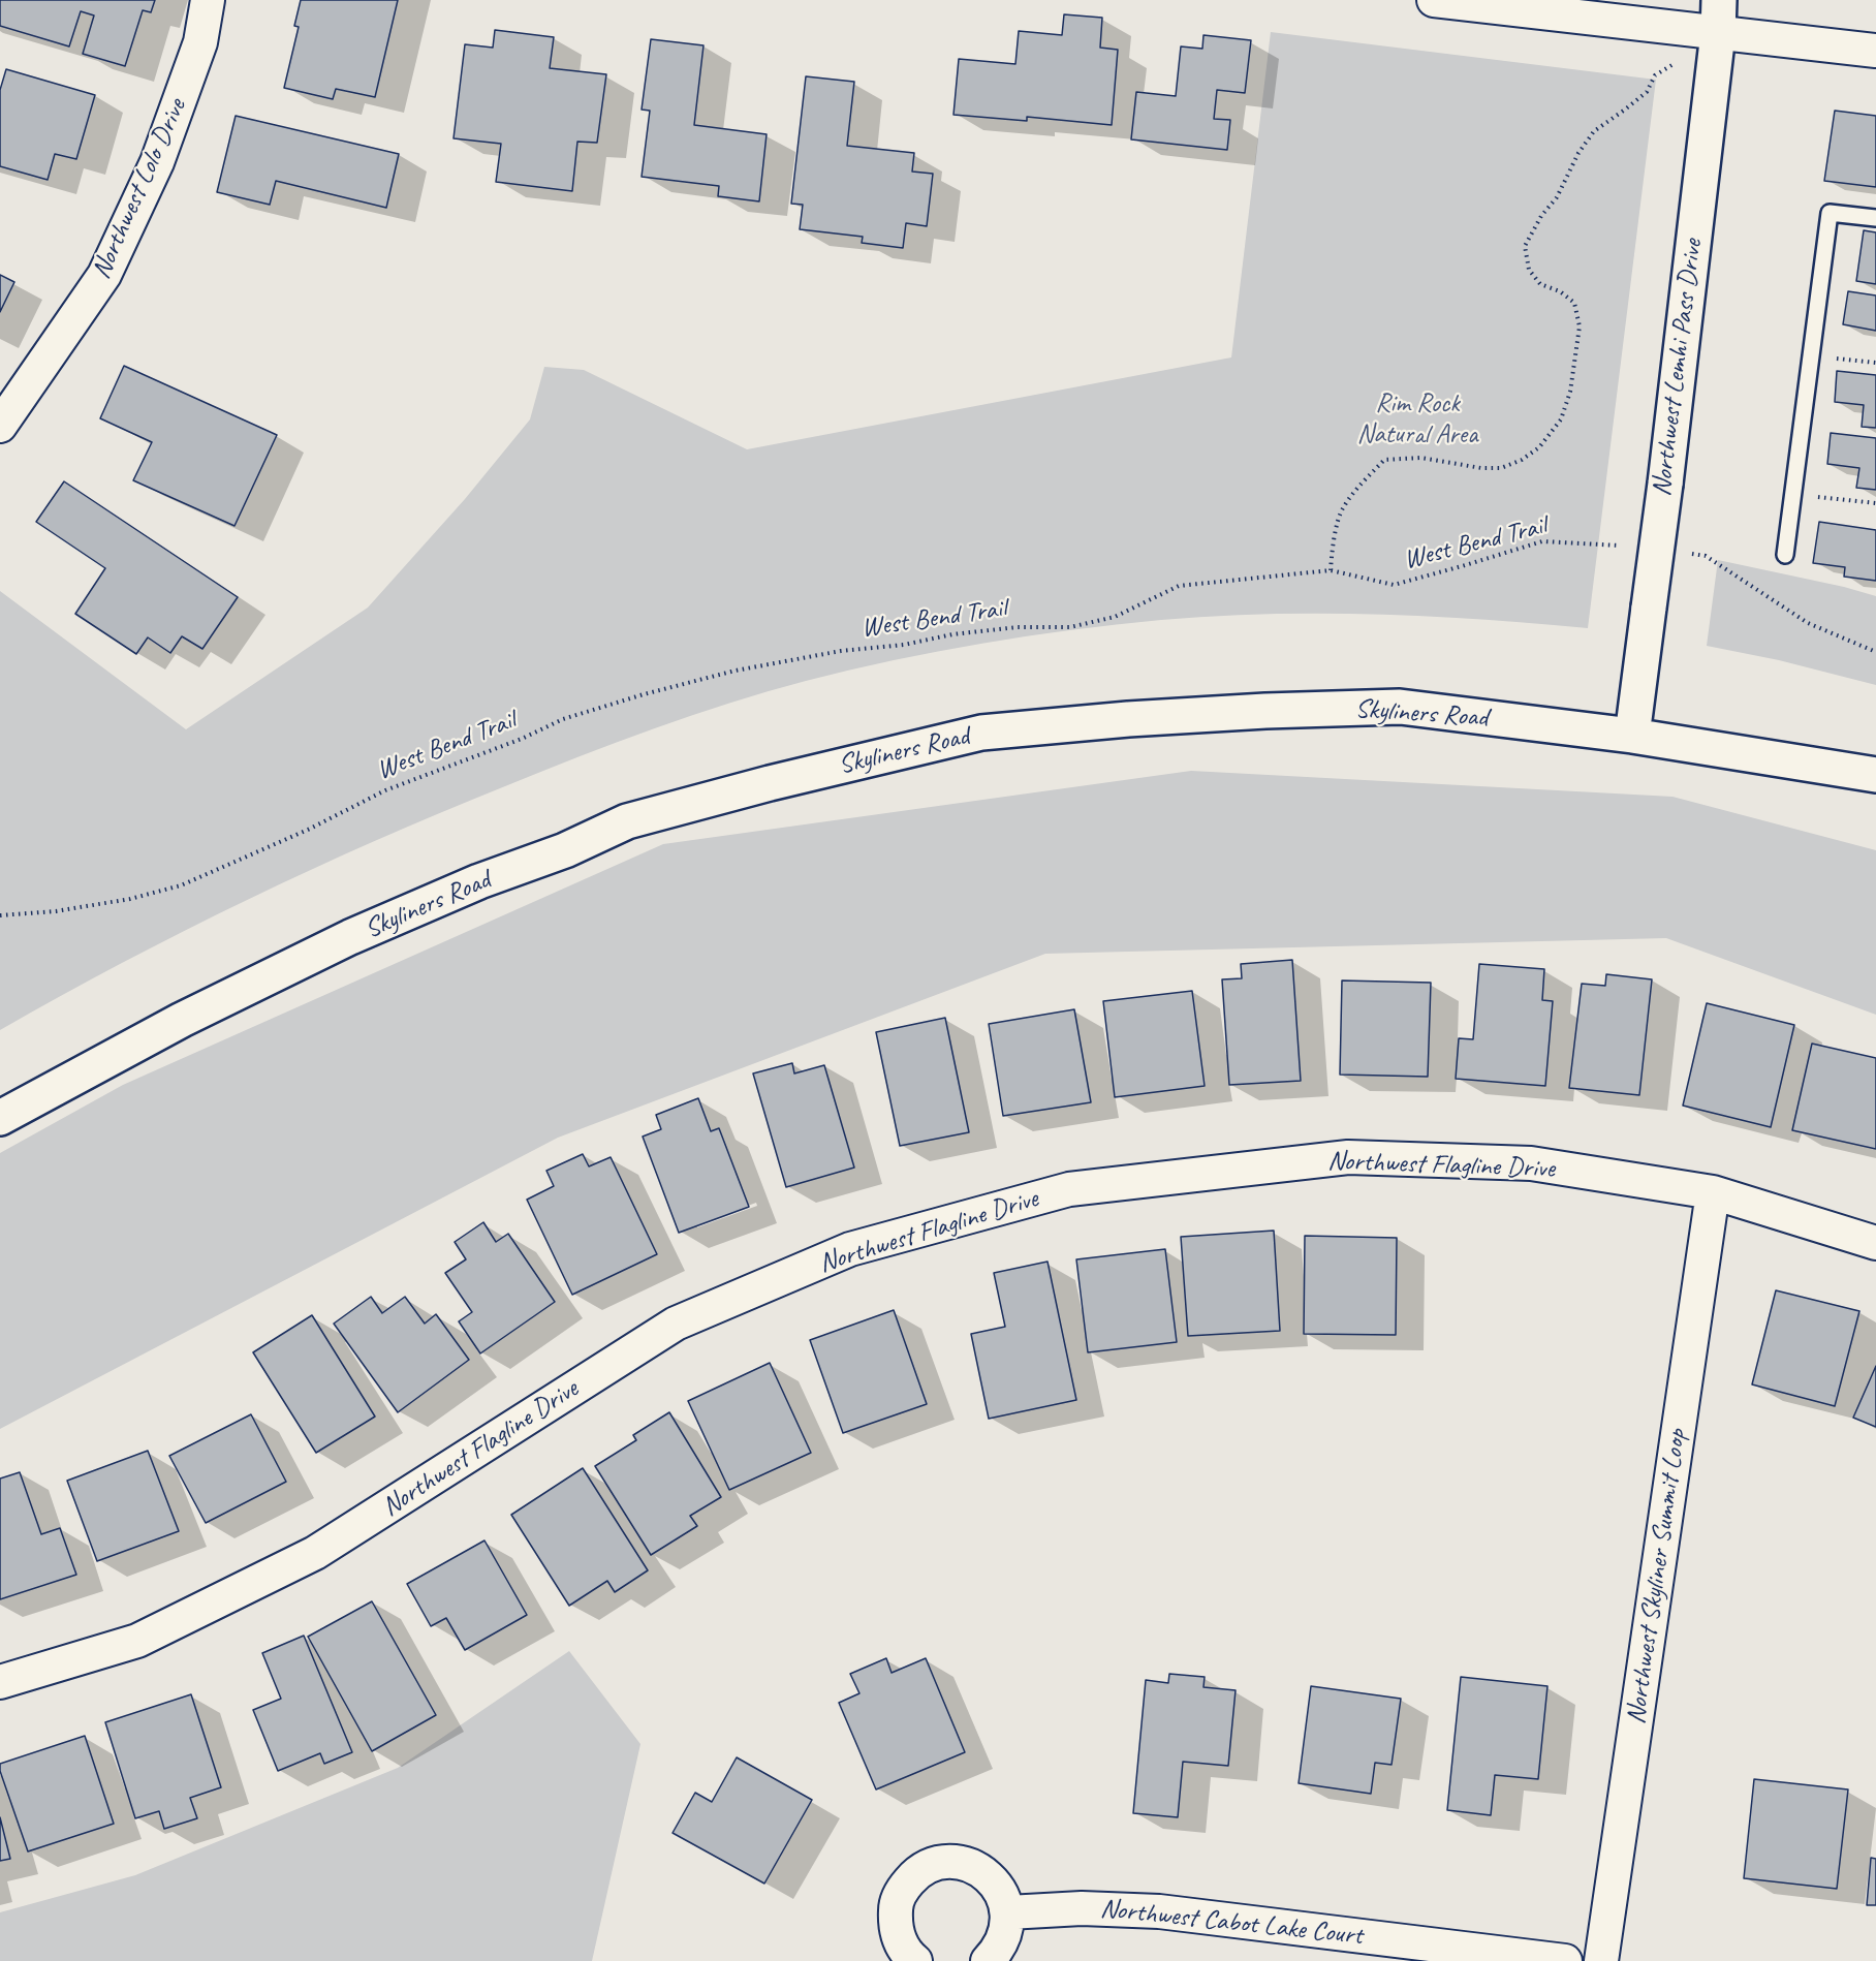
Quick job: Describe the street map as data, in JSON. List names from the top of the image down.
{
  "streets": {
    "street": [
      "Northwest Lolo Drive",
      "Northwest Lemhi Pass Drive",
      "Skyliners Road",
      "Northwest Flagline Drive",
      "Northwest Skyliner Summit Loop",
      "Northwest Cabot Lake Court"
    ],
    "path": ["West Bend Trail"]
  },
  "crossings": [
    ["Northwest Lemhi Pass Drive", "Skyliners Road"],
    ["Northwest Flagline Drive", "Northwest Skyliner Summit Loop"]
  ],
  "parks": ["Rim Rock Natural Area"]
}
